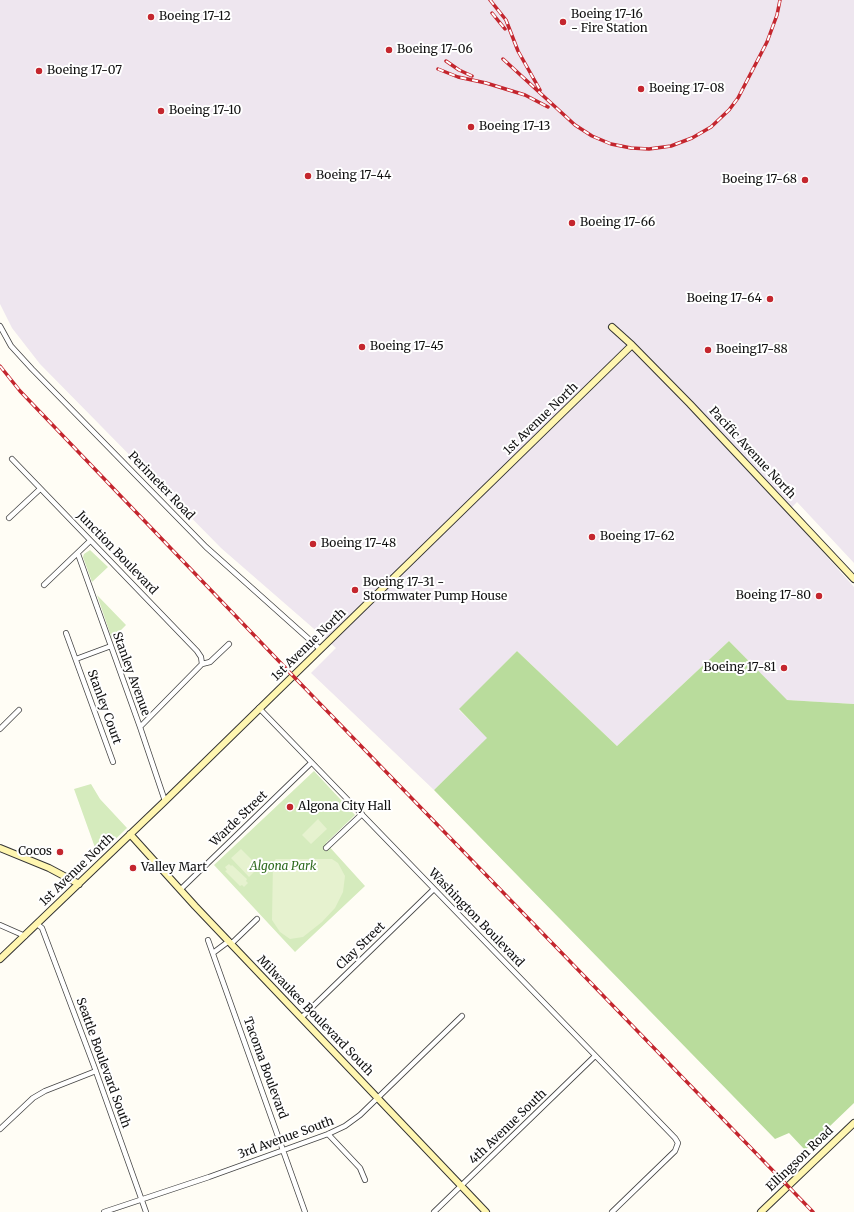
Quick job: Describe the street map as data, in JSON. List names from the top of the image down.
{
  "streets": {
    "street": [
      "1st Avenue North",
      "Pacific Avenue North",
      "Perimeter Road",
      "Junction Boulevard",
      "Stanley Avenue",
      "Stanley Court",
      "Warde Street",
      "Washington Boulevard",
      "Clay Street",
      "Milwaukee Boulevard South",
      "Seattle Boulevard South",
      "Tacoma Boulevard",
      "4th Avenue South",
      "3rd Avenue South",
      "Ellingson Road"
    ]
  },
  "crossings": [
    ["1st Avenue North", "Pacific Avenue North"],
    ["1st Avenue North", "Perimeter Road"],
    ["1st Avenue North", "Stanley Avenue"],
    ["1st Avenue North", "Washington Boulevard"],
    ["1st Avenue North", "Milwaukee Boulevard South"],
    ["1st Avenue North", "Seattle Boulevard South"],
    ["Stanley Avenue", "Stanley Court"],
    ["Warde Street", "Washington Boulevard"],
    ["Warde Street", "Milwaukee Boulevard South"],
    ["Washington Boulevard", "Clay Street"],
    ["Washington Boulevard", "4th Avenue South"],
    ["Clay Street", "Milwaukee Boulevard South"],
    ["Milwaukee Boulevard South", "4th Avenue South"],
    ["Milwaukee Boulevard South", "3rd Avenue South"],
    ["Seattle Boulevard South", "3rd Avenue South"],
    ["Tacoma Boulevard", "3rd Avenue South"]
  ],
  "parks": ["Algona Park"],
  "places": [
    "Boeing 17-12",
    "Boeing 17-16 - Fire Station",
    "Boeing 17-06",
    "Boeing 17-07",
    "Boeing 17-08",
    "Boeing 17-10",
    "Boeing 17-13",
    "Boeing 17-44",
    "Boeing 17-68",
    "Boeing 17-66",
    "Boeing 17-64",
    "Boeing 17-45",
    "Boeing17-88",
    "Boeing 17-62",
    "Boeing 17-48",
    "Boeing 17-31 - Stormwater Pump House",
    "Boeing 17-80",
    "Boeing 17-81",
    "Algona City Hall",
    "Cocos",
    "Valley Mart"
  ]
}
